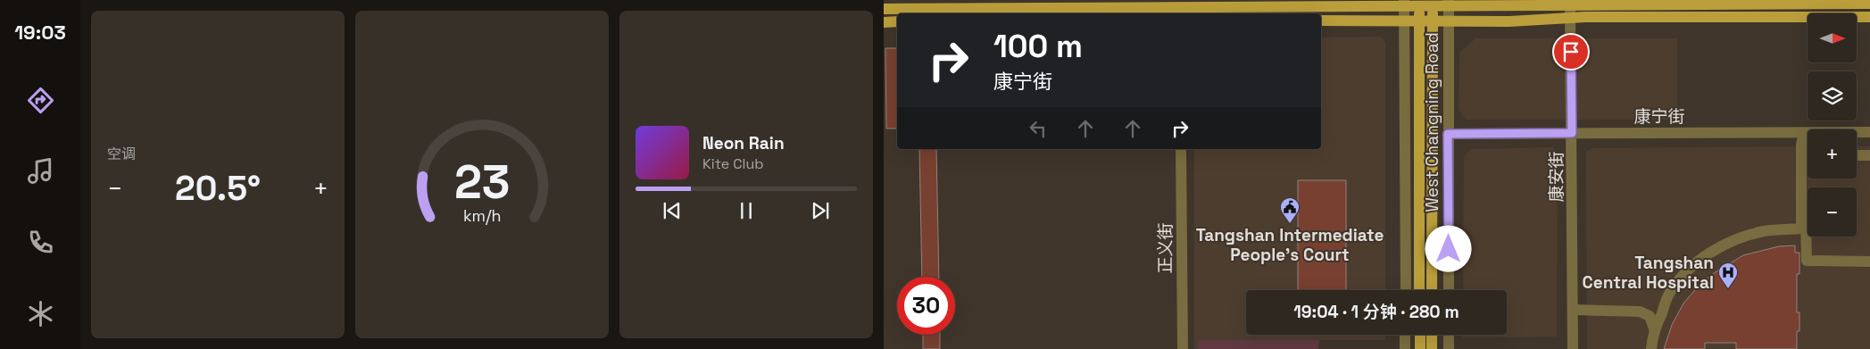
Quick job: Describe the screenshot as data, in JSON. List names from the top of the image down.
{
  "streets": {
    "main road": ["West Changning Road"],
    "street": ["康宁街", "康安街", "正义街"]
  },
  "crossings": [
    ["康宁街", "West Changning Road"],
    ["康宁街", "康安街"]
  ],
  "places": {
    "public building": ["Tangshan Intermediate People's Court"],
    "hospital": ["Tangshan Central Hospital"]
  },
  "north": "right",
  "page": {
    "tabs": "19:03",
    "tile": "空调",
    "map_buttons": ["+", "−"],
    "turn": ["100 m", "康宁街"],
    "song": ["Neon Rain", "Kite Club"],
    "heat": ["−", "20.5°", "+"],
    "limit": "30",
    "trip": "19:04 · 1 分钟 · 280 m",
    "gauge": ["23", "km/h"]
  }
}
